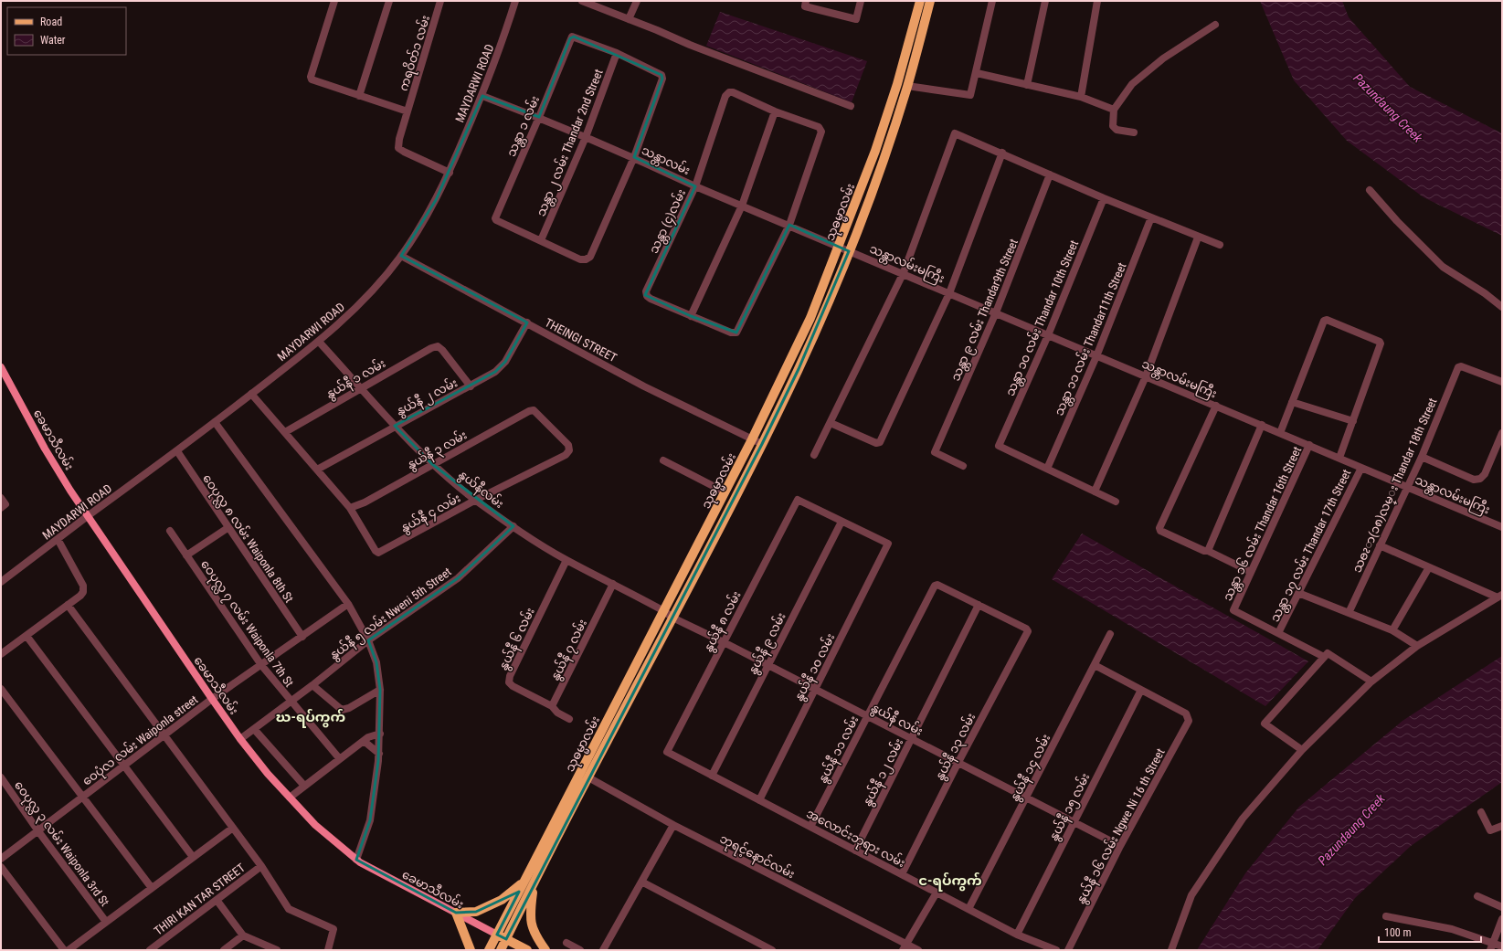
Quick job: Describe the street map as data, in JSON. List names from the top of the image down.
{
  "streets": {
    "main road": ["သုဓမ္မာလမ်း", "ခေမာသီလမ်း"],
    "street": [
      "ကရဝိတ်၁ လမ်း",
      "MAYDARWI ROAD",
      "သန္တာ ၁ လမ်း",
      "သန္တာ ၂ လမ်း Thandar 2nd Street",
      "သန္တာလမ်း",
      "သန္တာ (၄)လမ်း",
      "သန္တာလမ်းမကြီး",
      "သန္တာ ၉ လမ်း Thandar9th Street",
      "သန္တာ ၁၀ လမ်း Thandar 10th Street",
      "သန္တာ ၁၁ လမ်း Thandar11th Street",
      "THEINGI STREET",
      "နွယ်နီ ၁ လမ်း",
      "နွယ်နီ ၂ လမ်း",
      "နွယ်နီ ၃ လမ်း",
      "သႎၩာ(၁၈)လမ္း Thandar 18th Street",
      "နွယ်နီလမ်း",
      "နွယ်နီ ၄ လမ်း",
      "သန္တာ ၁၆ လမ်း Thandar 16th Street",
      "ဝေပုလ္လ ၈ လမ်း Waiponla 8th St",
      "သန္တာ ၁၇ လမ်း Thandar 17th Street",
      "နွယ်နီ ၅ လမ်း Nweni 5th Street",
      "နွယ်နီ ၈ လမ်း",
      "ဝေပုလ္လ ၇ လမ်း Waiponla 7th St",
      "နွယ်နီ ၆ လမ်း",
      "နွယ်နီ ၉ လမ်း",
      "နွယ်နီ ၇ လမ်း",
      "နွယ်နီ ၁၀ လမ်း",
      "နွယ်နီ လမ်း",
      "ဝေပုံလ လမ်း Waiponla street",
      "နွယ်နီ ၁၃ လမ်း",
      "နွယ်နီ ၁၁ လမ်း",
      "နွယ်နီ ၁၄ လမ်း",
      "နွယ်နီ ၁၂ လမ်း",
      "နွယ်နီ ၁၅ လမ်း",
      "နွယ်နီ ၁၆ လမ်း Ngwe Ni 16 th Street",
      "အလောင်းဘုရား လမ်း",
      "ဝေပုလ္လ ၃ လမ်း Waiponla 3rd St",
      "ဘုရင့်နောင်လမ်း",
      "THIRI KAN TAR STREET"
    ]
  },
  "crossings": [
    ["ကရဝိတ်၁ လမ်း", "MAYDARWI ROAD"],
    ["MAYDARWI ROAD", "သန္တာလမ်း"],
    ["MAYDARWI ROAD", "THEINGI STREET"],
    ["MAYDARWI ROAD", "ခေမာသီလမ်း"],
    ["MAYDARWI ROAD", "နွယ်နီလမ်း"],
    ["MAYDARWI ROAD", "ဝေပုလ္လ ၈ လမ်း Waiponla 8th St"],
    ["သန္တာ ၁ လမ်း", "သန္တာ ၂ လမ်း Thandar 2nd Street"],
    ["သန္တာ ၁ လမ်း", "သန္တာလမ်း"],
    ["သန္တာ ၂ လမ်း Thandar 2nd Street", "သန္တာလမ်း"],
    ["သန္တာလမ်း", "သုဓမ္မာလမ်း"],
    ["သန္တာလမ်း", "သန္တာ (၄)လမ်း"],
    ["သန္တာလမ်း", "သန္တာလမ်းမကြီး"],
    ["သုဓမ္မာလမ်း", "သန္တာလမ်းမကြီး"],
    ["သုဓမ္မာလမ်း", "THEINGI STREET"],
    ["သုဓမ္မာလမ်း", "ခေမာသီလမ်း"],
    ["သုဓမ္မာလမ်း", "နွယ်နီလမ်း"],
    ["သုဓမ္မာလမ်း", "နွယ်နီ လမ်း"],
    ["သုဓမ္မာလမ်း", "ဘုရင့်နောင်လမ်း"],
    ["သန္တာလမ်းမကြီး", "သန္တာ ၉ လမ်း Thandar9th Street"],
    ["သန္တာလမ်းမကြီး", "သန္တာ ၁၀ လမ်း Thandar 10th Street"],
    ["သန္တာလမ်းမကြီး", "သန္တာ ၁၁ လမ်း Thandar11th Street"],
    ["သန္တာလမ်းမကြီး", "သႎၩာ(၁၈)လမ္း Thandar 18th Street"],
    ["သန္တာလမ်းမကြီး", "သန္တာ ၁၆ လမ်း Thandar 16th Street"],
    ["သန္တာလမ်းမကြီး", "သန္တာ ၁၇ လမ်း Thandar 17th Street"],
    ["သန္တာ ၁၀ လမ်း Thandar 10th Street", "သန္တာ ၁၁ လမ်း Thandar11th Street"],
    ["THEINGI STREET", "နွယ်နီ ၂ လမ်း"],
    ["နွယ်နီ ၁ လမ်း", "နွယ်နီ ၂ လမ်း"],
    ["နွယ်နီ ၁ လမ်း", "နွယ်နီလမ်း"],
    ["နွယ်နီ ၂ လမ်း", "နွယ်နီလမ်း"],
    ["ခေမာသီလမ်း", "နွယ်နီ ၅ လမ်း Nweni 5th Street"],
    ["ခေမာသီလမ်း", "ဝေပုံလ လမ်း Waiponla street"],
    ["နွယ်နီ ၃ လမ်း", "နွယ်နီလမ်း"],
    ["နွယ်နီ ၃ လမ်း", "နွယ်နီ ၄ လမ်း"],
    ["နွယ်နီလမ်း", "နွယ်နီ ၄ လမ်း"],
    ["နွယ်နီလမ်း", "နွယ်နီ ၅ လမ်း Nweni 5th Street"],
    ["နွယ်နီလမ်း", "နွယ်နီ ၆ လမ်း"],
    ["နွယ်နီလမ်း", "နွယ်နီ ၇ လမ်း"],
    ["နွယ်နီလမ်း", "နွယ်နီ လမ်း"],
    ["သန္တာ ၁၆ လမ်း Thandar 16th Street", "သန္တာ ၁၇ လမ်း Thandar 17th Street"],
    ["ဝေပုလ္လ ၈ လမ်း Waiponla 8th St", "ဝေပုံလ လမ်း Waiponla street"],
    ["နွယ်နီ ၅ လမ်း Nweni 5th Street", "ဝေပုလ္လ ၇ လမ်း Waiponla 7th St"],
    ["နွယ်နီ ၈ လမ်း", "နွယ်နီ ၉ လမ်း"],
    ["နွယ်နီ ၈ လမ်း", "နွယ်နီ ၁၀ လမ်း"],
    ["နွယ်နီ ၈ လမ်း", "နွယ်နီ လမ်း"],
    ["နွယ်နီ ၈ လမ်း", "အလောင်းဘုရား လမ်း"],
    ["ဝေပုလ္လ ၇ လမ်း Waiponla 7th St", "ဝေပုံလ လမ်း Waiponla street"],
    ["နွယ်နီ ၆ လမ်း", "နွယ်နီ ၇ လမ်း"],
    ["နွယ်နီ ၉ လမ်း", "နွယ်နီ ၁၀ လမ်း"],
    ["နွယ်နီ ၉ လမ်း", "နွယ်နီ လမ်း"],
    ["နွယ်နီ ၉ လမ်း", "အလောင်းဘုရား လမ်း"],
    ["နွယ်နီ ၁၀ လမ်း", "နွယ်နီ လမ်း"],
    ["နွယ်နီ ၁၀ လမ်း", "အလောင်းဘုရား လမ်း"],
    ["နွယ်နီ လမ်း", "နွယ်နီ ၁၃ လမ်း"],
    ["နွယ်နီ လမ်း", "နွယ်နီ ၁၁ လမ်း"],
    ["နွယ်နီ လမ်း", "နွယ်နီ ၁၄ လမ်း"],
    ["နွယ်နီ လမ်း", "နွယ်နီ ၁၂ လမ်း"],
    ["နွယ်နီ လမ်း", "နွယ်နီ ၁၅ လမ်း"],
    ["နွယ်နီ လမ်း", "နွယ်နီ ၁၆ လမ်း Ngwe Ni 16 th Street"],
    ["ဝေပုံလ လမ်း Waiponla street", "ဝေပုလ္လ ၃ လမ်း Waiponla 3rd St"],
    ["နွယ်နီ ၁၃ လမ်း", "နွယ်နီ ၁၁ လမ်း"],
    ["နွယ်နီ ၁၃ လမ်း", "နွယ်နီ ၁၂ လမ်း"],
    ["နွယ်နီ ၁၃ လမ်း", "အလောင်းဘုရား လမ်း"],
    ["နွယ်နီ ၁၁ လမ်း", "နွယ်နီ ၁၂ လမ်း"],
    ["နွယ်နီ ၁၁ လမ်း", "အလောင်းဘုရား လမ်း"],
    ["နွယ်နီ ၁၄ လမ်း", "အလောင်းဘုရား လမ်း"],
    ["နွယ်နီ ၁၂ လမ်း", "အလောင်းဘုရား လမ်း"],
    ["နွယ်နီ ၁၅ လမ်း", "နွယ်နီ ၁၆ လမ်း Ngwe Ni 16 th Street"],
    ["နွယ်နီ ၁၅ လမ်း", "အလောင်းဘုရား လမ်း"]
  ],
  "districts": ["ဃ-ရပ်ကွက်", "င-ရပ်ကွက်"],
  "water": ["Pazundaung Creek"],
  "legend": ["Road", "Water"],
  "scale_bar": "100 m"
}
